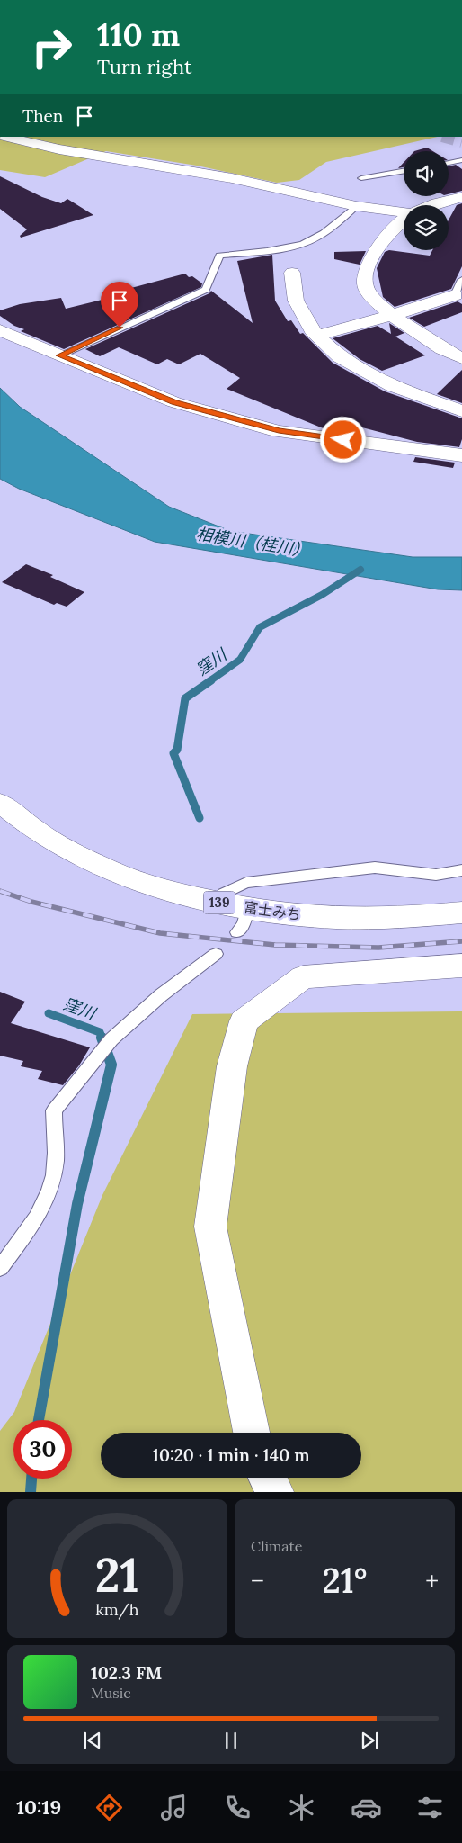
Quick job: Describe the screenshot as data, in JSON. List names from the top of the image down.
{
  "streets": {
    "main road": ["139", "富士みち"]
  },
  "water": ["相模川（桂川）", "窪川"],
  "page": {
    "turn": ["110 m", "Turn right"],
    "then": "Then",
    "limit": "30",
    "trip": "10:20 · 1 min · 140 m",
    "tile": "Climate",
    "heat": ["−", "21°", "+"],
    "song": ["102.3 FM", "Music"],
    "tabs": "10:19",
    "gauge": ["21", "km/h"]
  }
}
